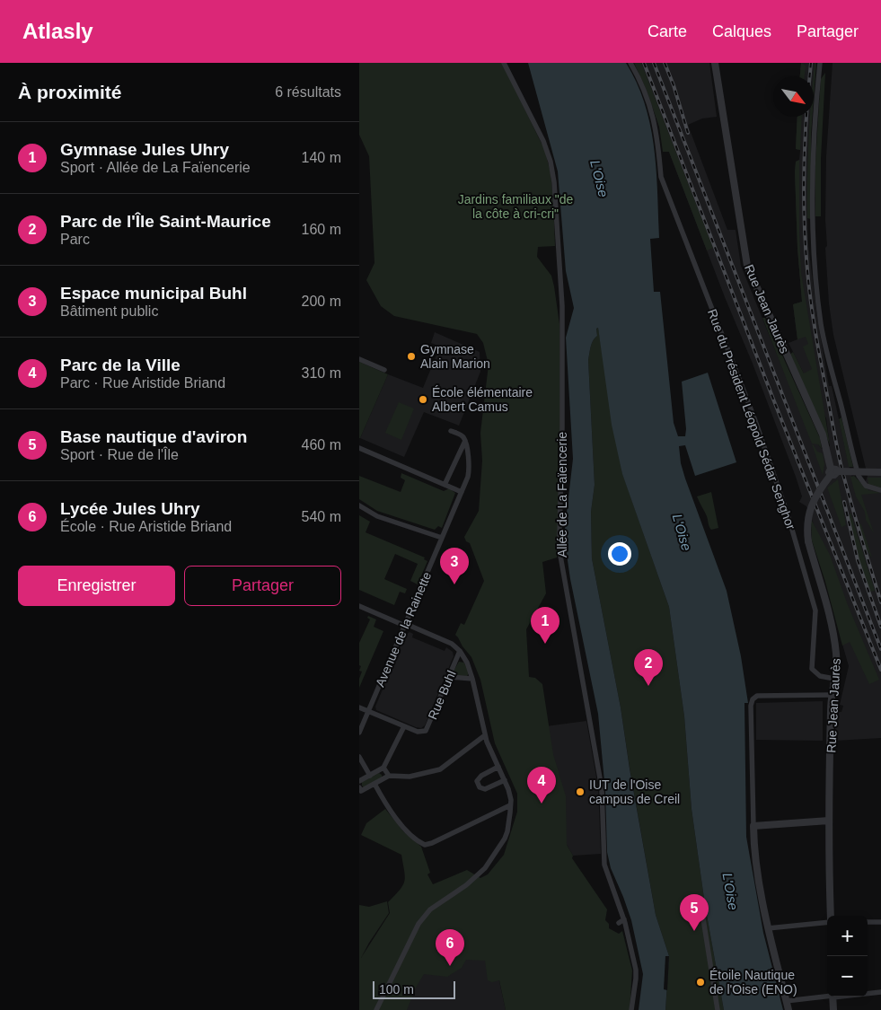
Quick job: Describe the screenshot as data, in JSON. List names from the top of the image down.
{
  "streets": {
    "street": [
      "Rue Jean Jaurès",
      "Rue du Président Léopold Sédar Senghor",
      "Allée de La Faïencerie",
      "Avenue de la Rainette",
      "Rue Buhl"
    ]
  },
  "crossings": [
    ["Rue Jean Jaurès", "Rue du Président Léopold Sédar Senghor"],
    ["Avenue de la Rainette", "Rue Buhl"]
  ],
  "water": ["L'Oise"],
  "parks": ["Jardins familiaux \"de la côte à cri-cri\""],
  "places": [
    "Gymnase Alain Marion",
    "École élémentaire Albert Camus",
    "IUT de l'Oise campus de Creil",
    "Étoile Nautique de l'Oise (ENO)"
  ],
  "scale_bar": "100 m",
  "north": "bottom right",
  "page": {
    "header": "Atlasly",
    "nav": ["Carte", "Calques", "Partager"],
    "heading": ["À proximité", "6 résultats"],
    "list": [
      {
        "mark": "1",
        "name": "Gymnase Jules Uhry",
        "note": "Sport · Allée de La Faïencerie",
        "value": "140 m"
      },
      {
        "mark": "2",
        "name": "Parc de l'Île Saint-Maurice",
        "note": "Parc",
        "value": "160 m"
      },
      {
        "mark": "3",
        "name": "Espace municipal Buhl",
        "note": "Bâtiment public",
        "value": "200 m"
      },
      {
        "mark": "4",
        "name": "Parc de la Ville",
        "note": "Parc · Rue Aristide Briand",
        "value": "310 m"
      },
      {
        "mark": "5",
        "name": "Base nautique d'aviron",
        "note": "Sport · Rue de l'Île",
        "value": "460 m"
      },
      {
        "mark": "6",
        "name": "Lycée Jules Uhry",
        "note": "École · Rue Aristide Briand",
        "value": "540 m"
      }
    ],
    "pins": [
      "3",
      "1",
      "2",
      "4",
      "5",
      "6"
    ],
    "buttons": ["Enregistrer", "Partager"],
    "map_buttons": ["+", "−"],
    "scale": "100 m"
  }
}
